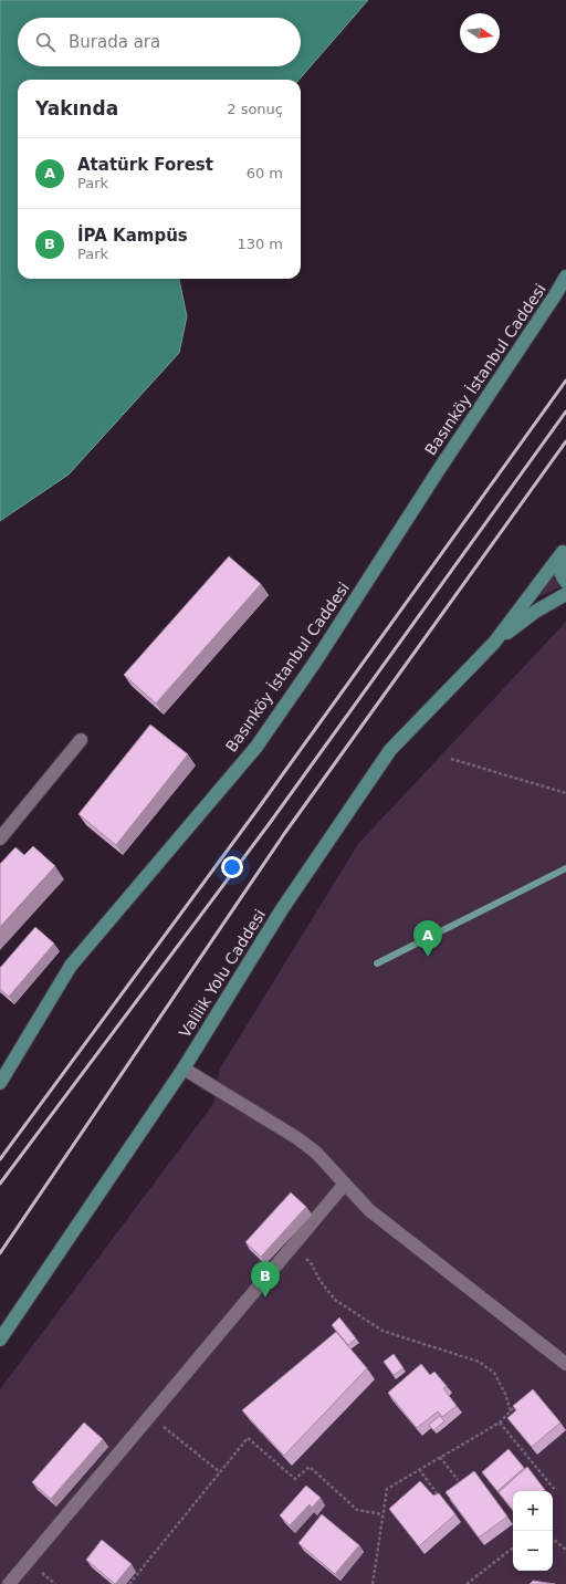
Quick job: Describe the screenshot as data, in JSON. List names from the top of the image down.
{
  "streets": {
    "main road": ["Basınköy İstanbul Caddesi", "Valilik Yolu Caddesi"]
  },
  "north": "right",
  "page": {
    "search": "Burada ara",
    "heading": ["Yakında", "2 sonuç"],
    "list": [
      {
        "mark": "A",
        "name": "Atatürk Forest",
        "note": "Park",
        "value": "60 m"
      },
      {
        "mark": "B",
        "name": "İPA Kampüs",
        "note": "Park",
        "value": "130 m"
      }
    ],
    "pins": ["A", "B"],
    "map_buttons": ["+", "−"]
  }
}
